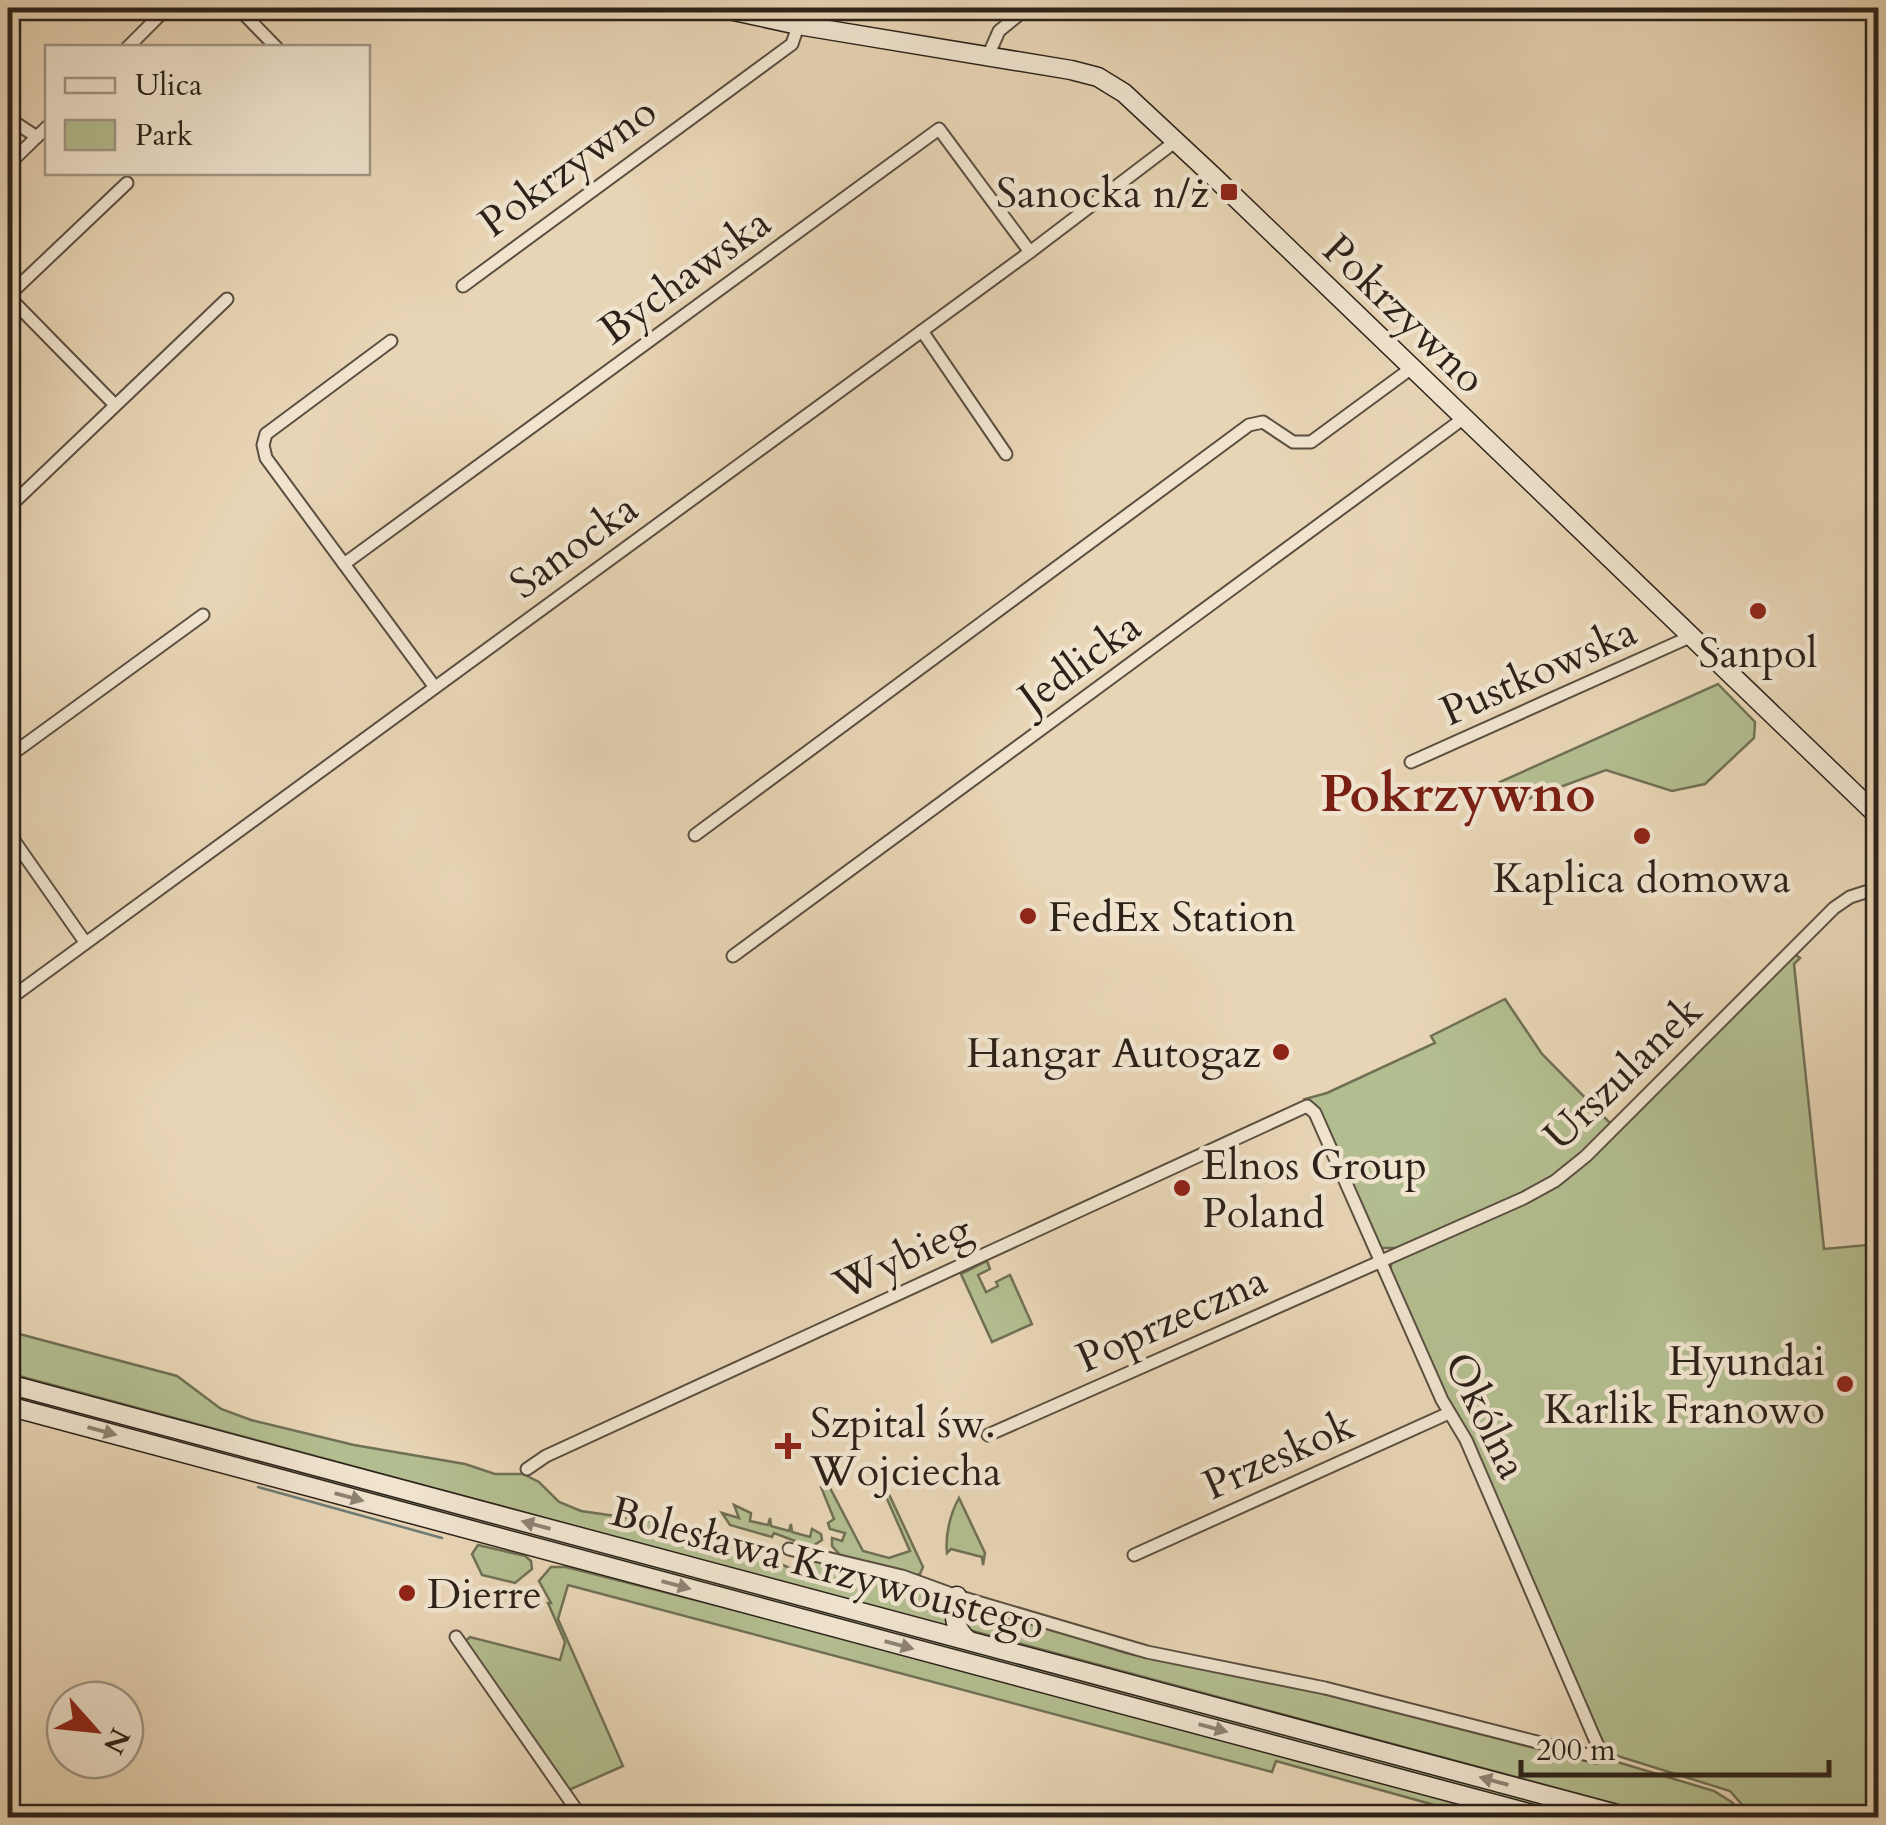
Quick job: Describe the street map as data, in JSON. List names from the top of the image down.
{
  "streets": {
    "main road": ["Pokrzywno", "Bolesława Krzywoustego"],
    "street": [
      "Bychawska",
      "Sanocka",
      "Jedlicka",
      "Pustkowska",
      "Urszulanek",
      "Wybieg",
      "Poprzeczna",
      "Okólna",
      "Przeskok"
    ]
  },
  "crossings": [
    ["Pokrzywno", "Sanocka"],
    ["Pokrzywno", "Jedlicka"],
    ["Pokrzywno", "Pustkowska"],
    ["Bychawska", "Sanocka"],
    ["Urszulanek", "Poprzeczna"],
    ["Urszulanek", "Okólna"],
    ["Wybieg", "Okólna"],
    ["Poprzeczna", "Okólna"],
    ["Okólna", "Przeskok"],
    ["Okólna", "Bolesława Krzywoustego"]
  ],
  "districts": ["Pokrzywno"],
  "places": {
    "transit": ["Sanocka n/ż"],
    "other": [
      "Sanpol",
      "Kaplica domowa",
      "FedEx Station",
      "Hangar Autogaz",
      "Elnos Group Poland",
      "Hyundai Karlik Franowo",
      "Dierre"
    ],
    "health": ["Szpital św. Wojciecha"]
  },
  "legend": ["Ulica", "Park"],
  "scale_bar": "200 m",
  "north": "bottom right"
}
